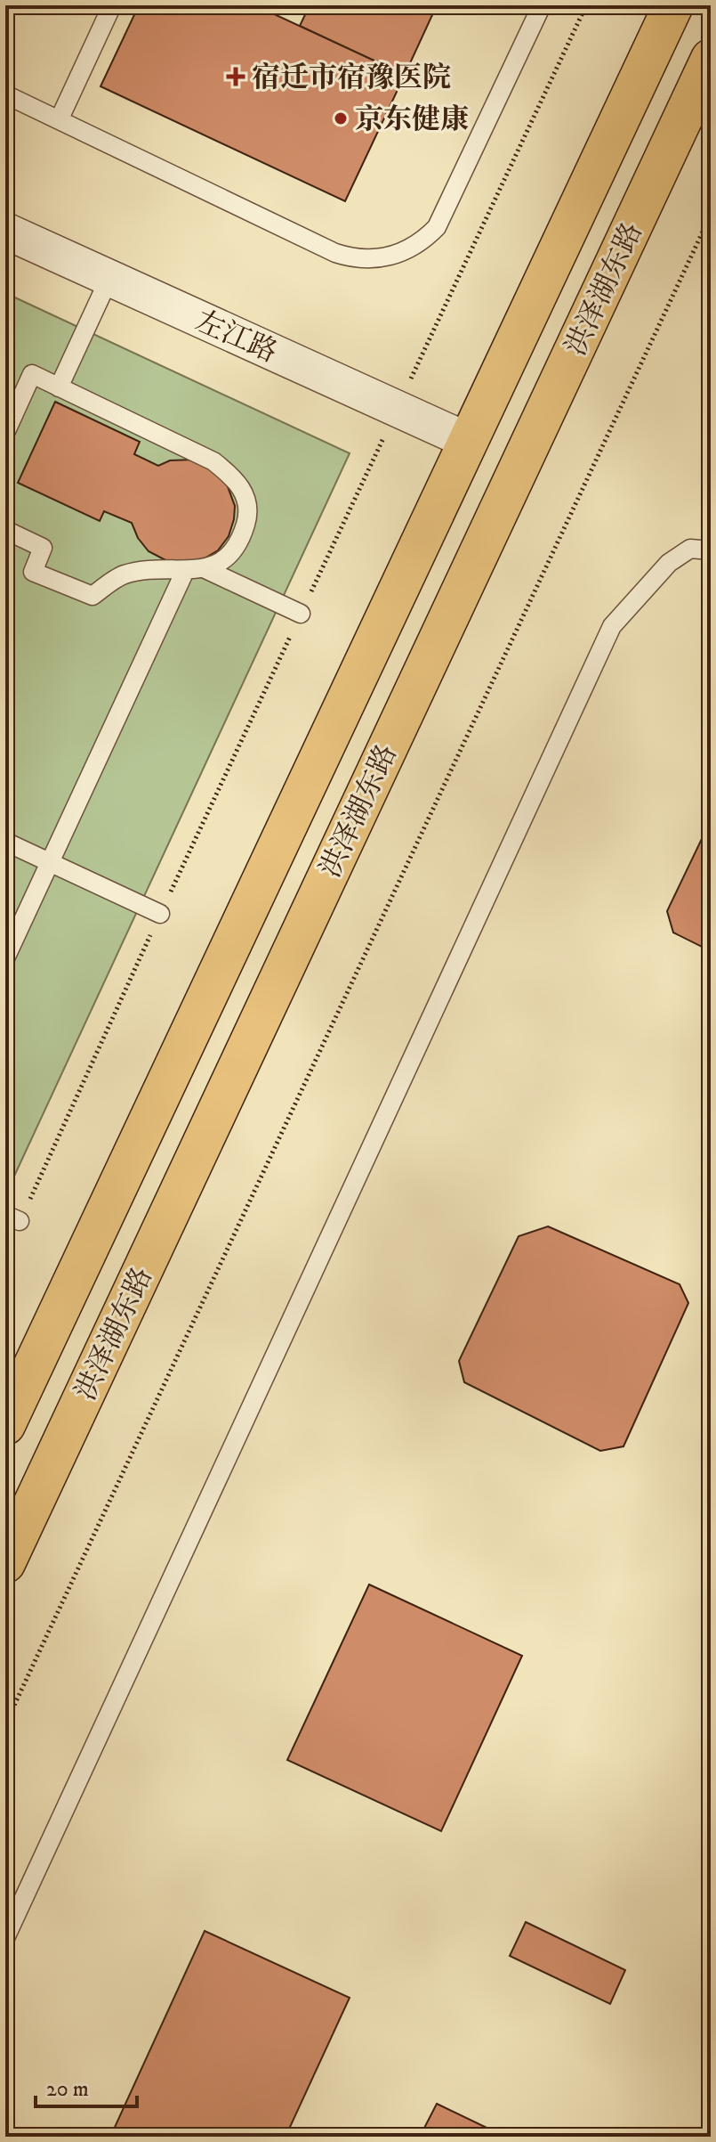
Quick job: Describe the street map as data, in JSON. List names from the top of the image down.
{
  "streets": {
    "main road": ["洪泽湖东路"],
    "street": ["左江路"]
  },
  "crossings": [
    ["洪泽湖东路", "左江路"]
  ],
  "places": {
    "health": ["宿迁市宿豫医院"],
    "other": ["京东健康"]
  },
  "scale_bar": "20 m"
}
